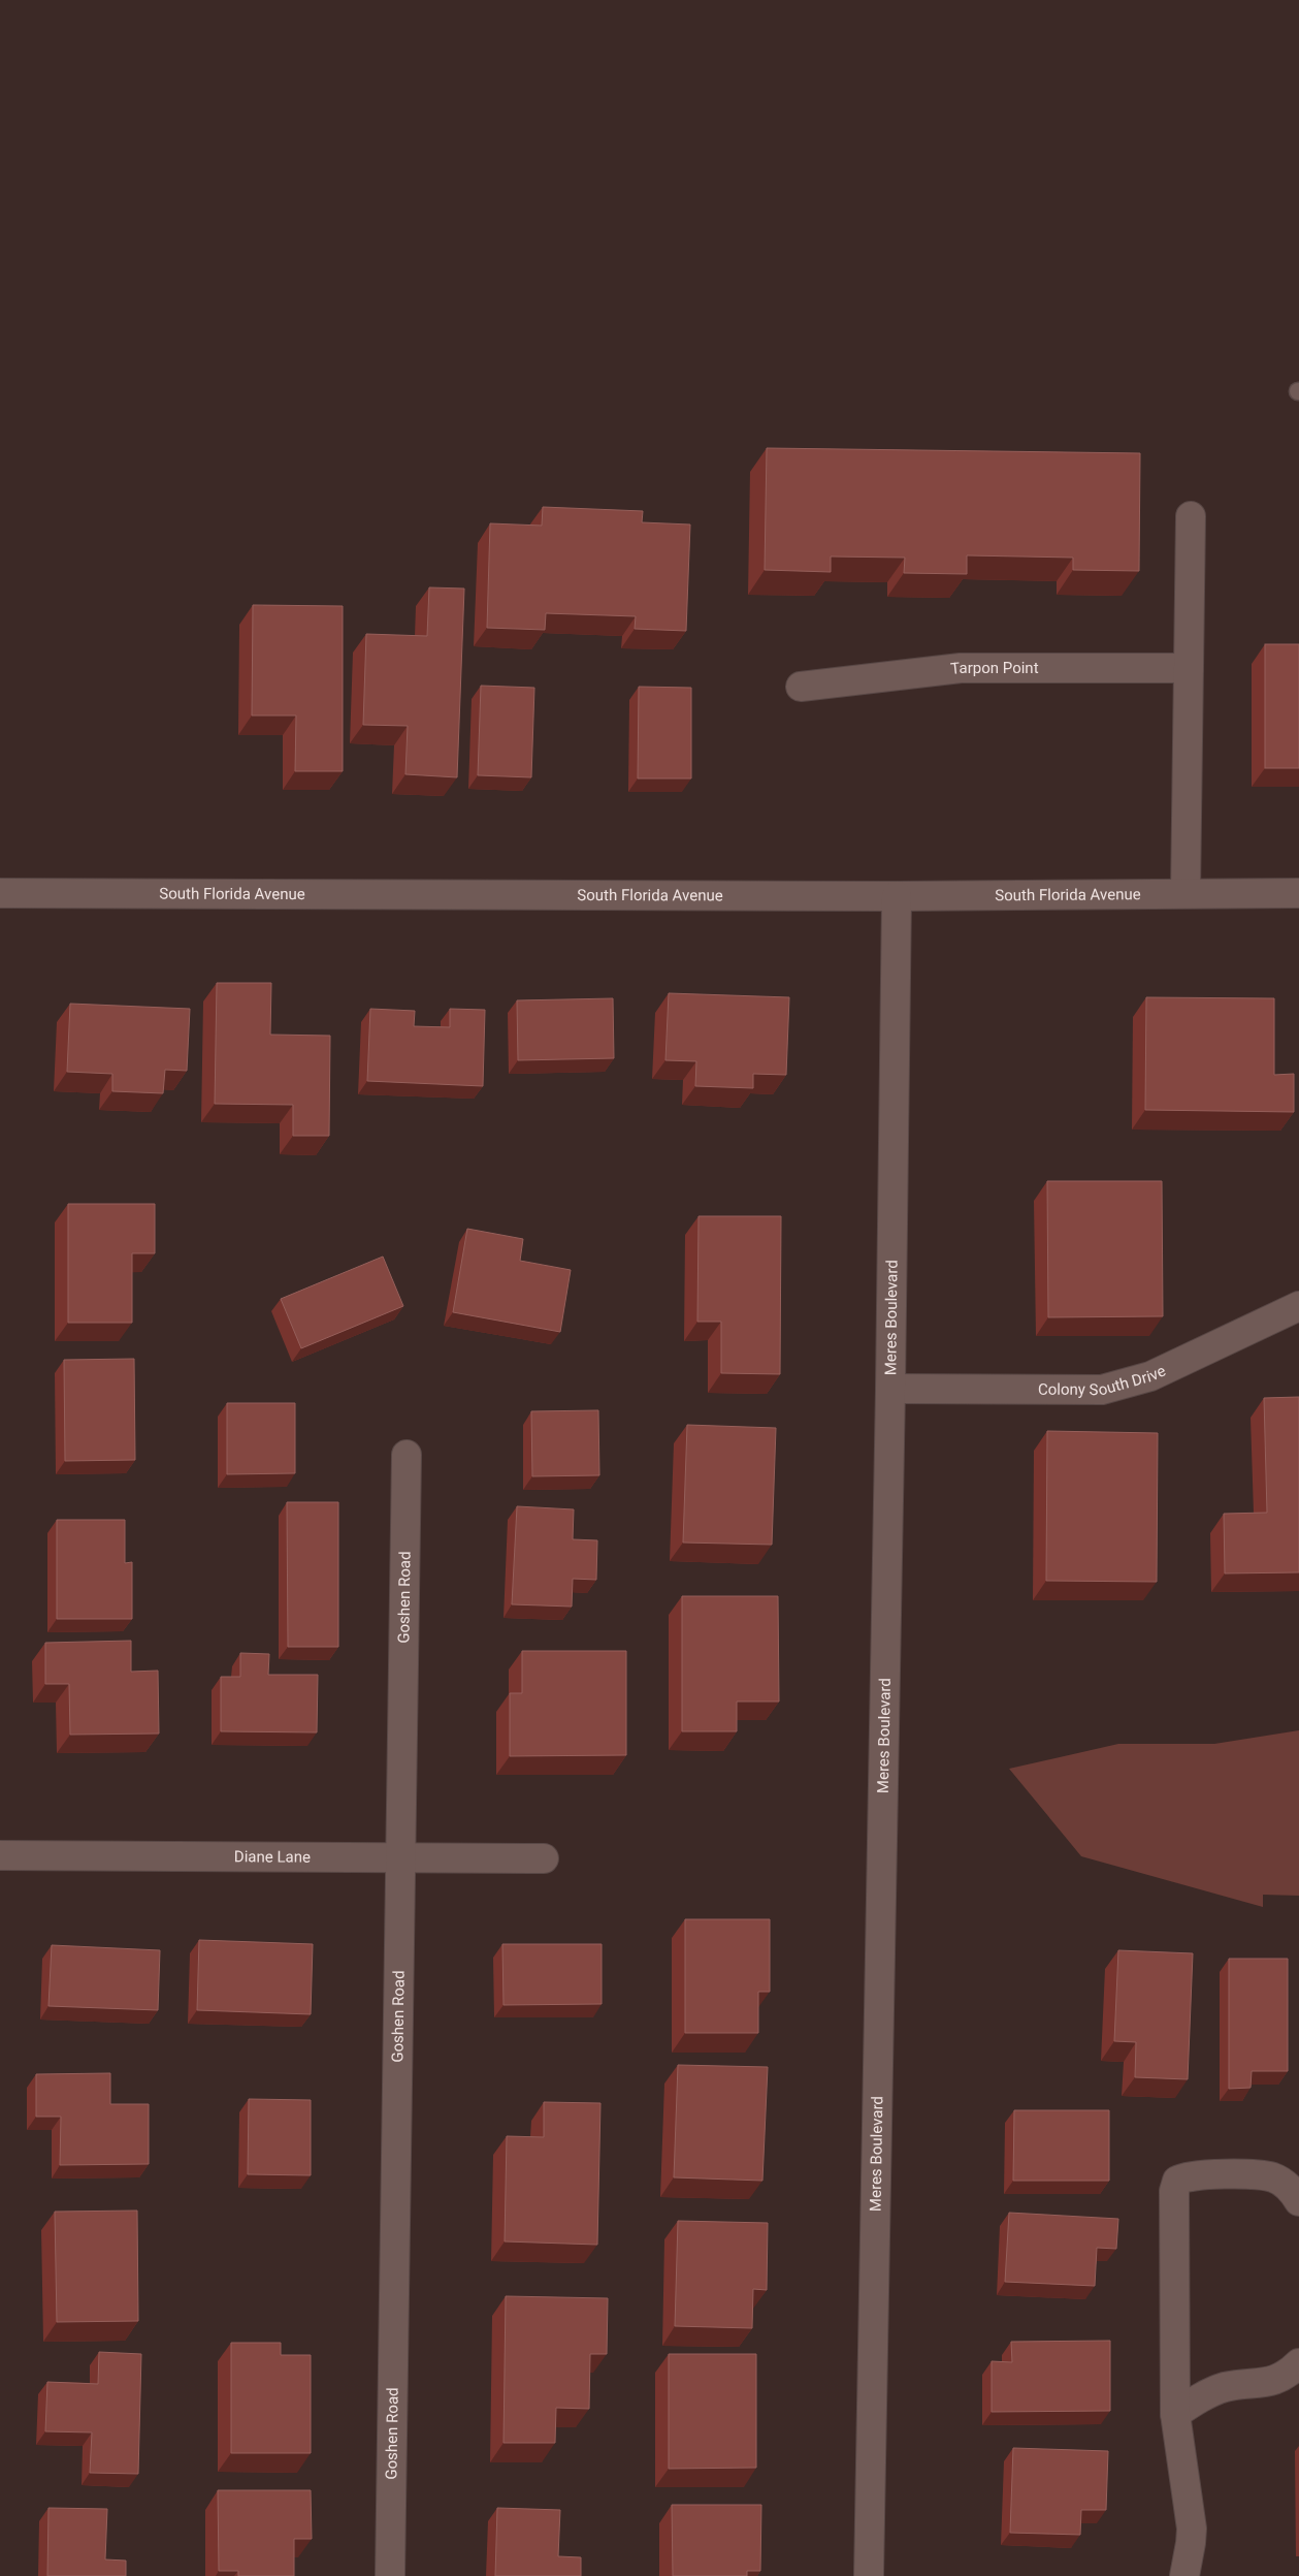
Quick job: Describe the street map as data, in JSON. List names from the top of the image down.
{
  "streets": {
    "street": [
      "Tarpon Point",
      "South Florida Avenue",
      "Meres Boulevard",
      "Colony South Drive",
      "Goshen Road",
      "Diane Lane"
    ]
  },
  "crossings": [
    ["South Florida Avenue", "Meres Boulevard"],
    ["Meres Boulevard", "Colony South Drive"],
    ["Goshen Road", "Diane Lane"]
  ]
}
